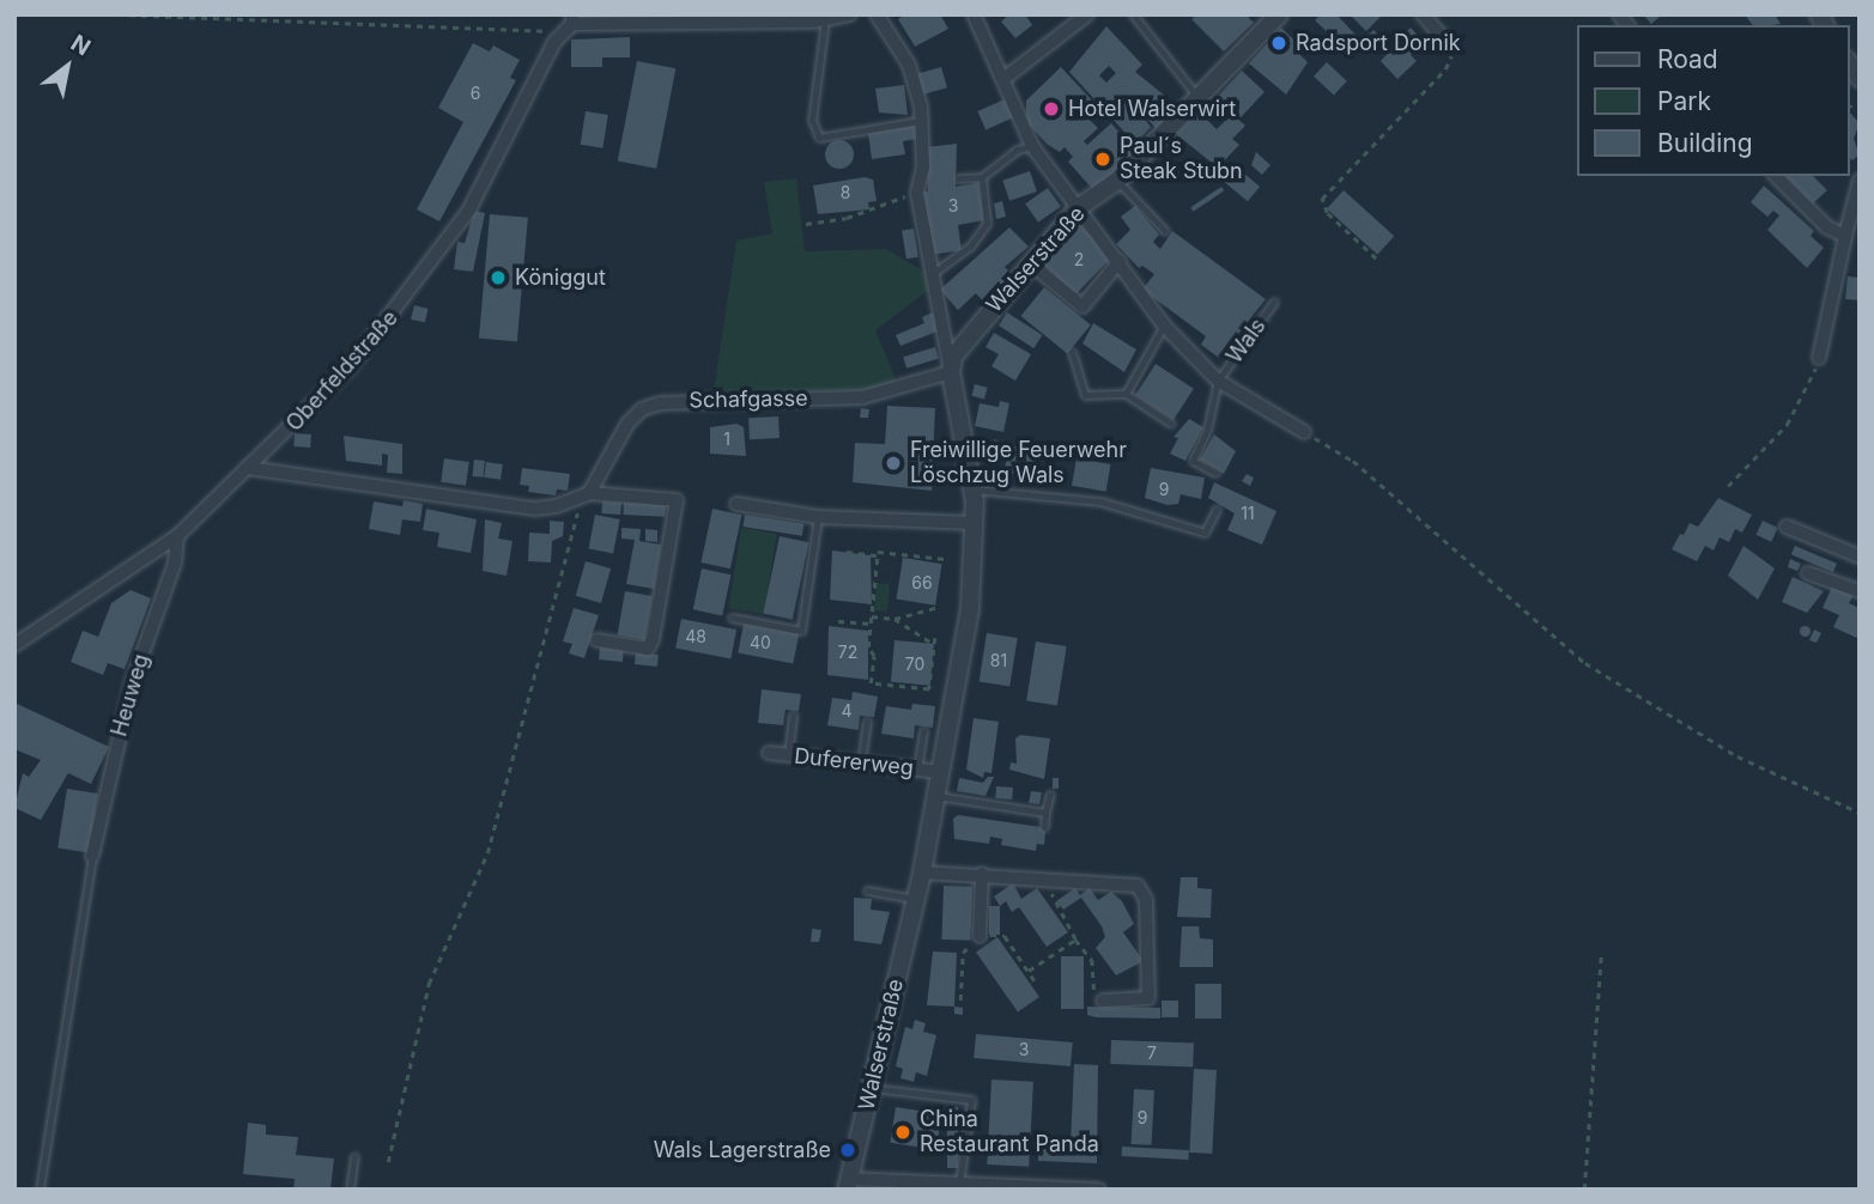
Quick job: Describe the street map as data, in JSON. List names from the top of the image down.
{
  "streets": {
    "street": [
      "Walserstraße",
      "Oberfeldstraße",
      "Schafgasse",
      "Heuweg",
      "Dufererweg"
    ],
    "lane": ["Wals"]
  },
  "crossings": [
    ["Walserstraße", "Schafgasse"],
    ["Walserstraße", "Dufererweg"],
    ["Oberfeldstraße", "Heuweg"]
  ],
  "places": [
    "Radsport Dornik",
    "Hotel Walserwirt",
    "Paul´s Steak Stubn",
    "Königgut",
    "Freiwillige Feuerwehr Löschzug Wals",
    "China Restaurant Panda",
    "Wals Lagerstraße"
  ],
  "house_numbers": [
    "6",
    "8",
    "3",
    "2",
    "1",
    "9",
    "11",
    "66",
    "48",
    "40",
    "72",
    "81",
    "70",
    "4",
    "3",
    "7",
    "9"
  ],
  "legend": ["Road", "Park", "Building"],
  "north": "top right"
}
